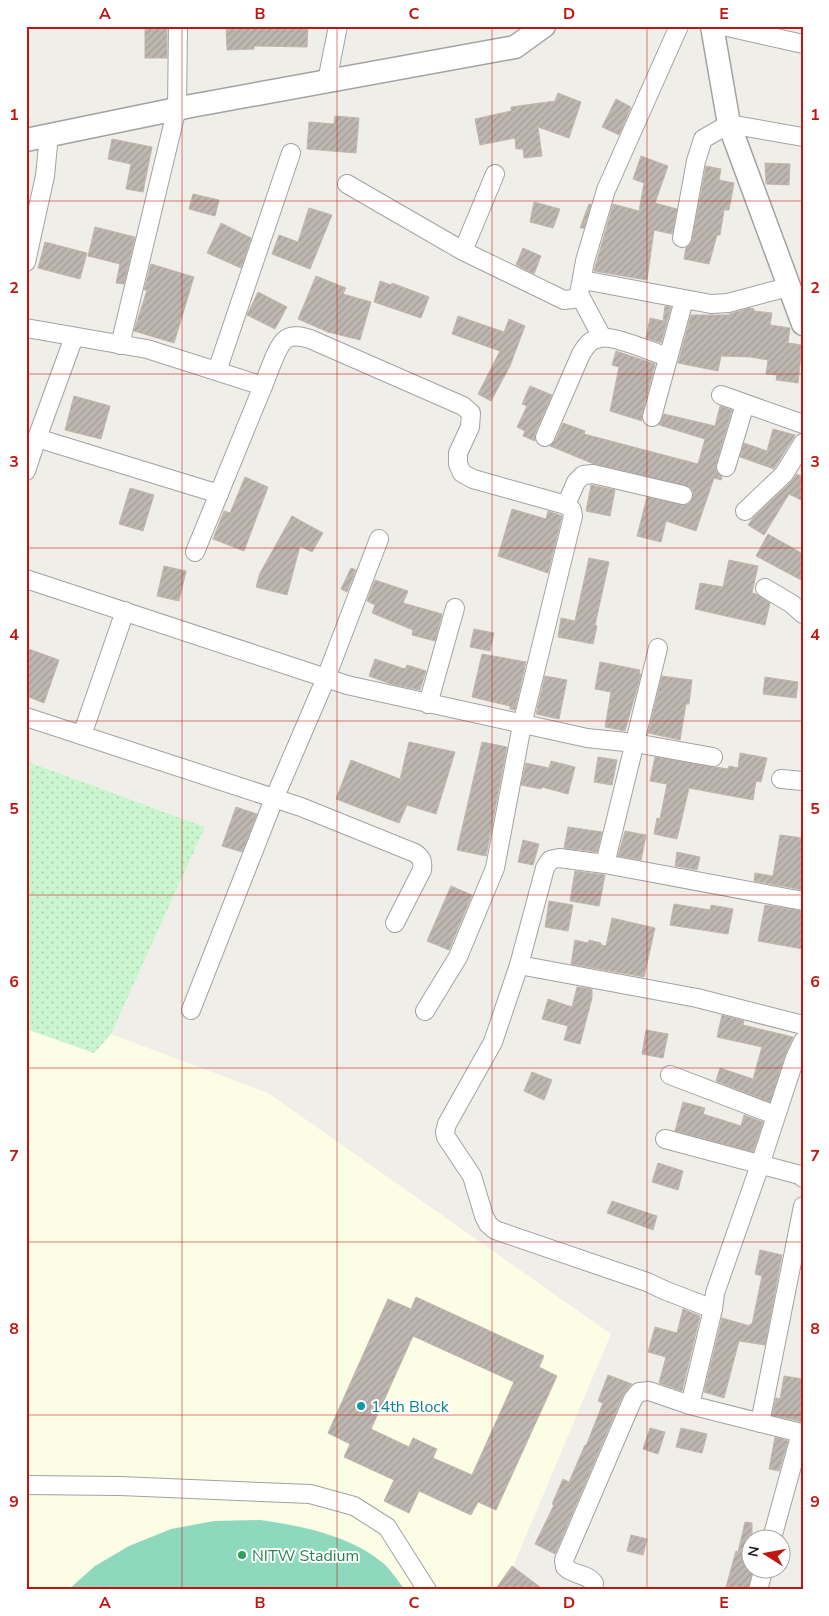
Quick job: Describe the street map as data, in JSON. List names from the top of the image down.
{
  "places": ["14th Block", "NITW Stadium"],
  "north": "left",
  "grid": {
    "columns": [
      "A",
      "B",
      "C",
      "D",
      "E"
    ],
    "rows": [
      "1",
      "2",
      "3",
      "4",
      "5",
      "6",
      "7",
      "8",
      "9"
    ]
  }
}
